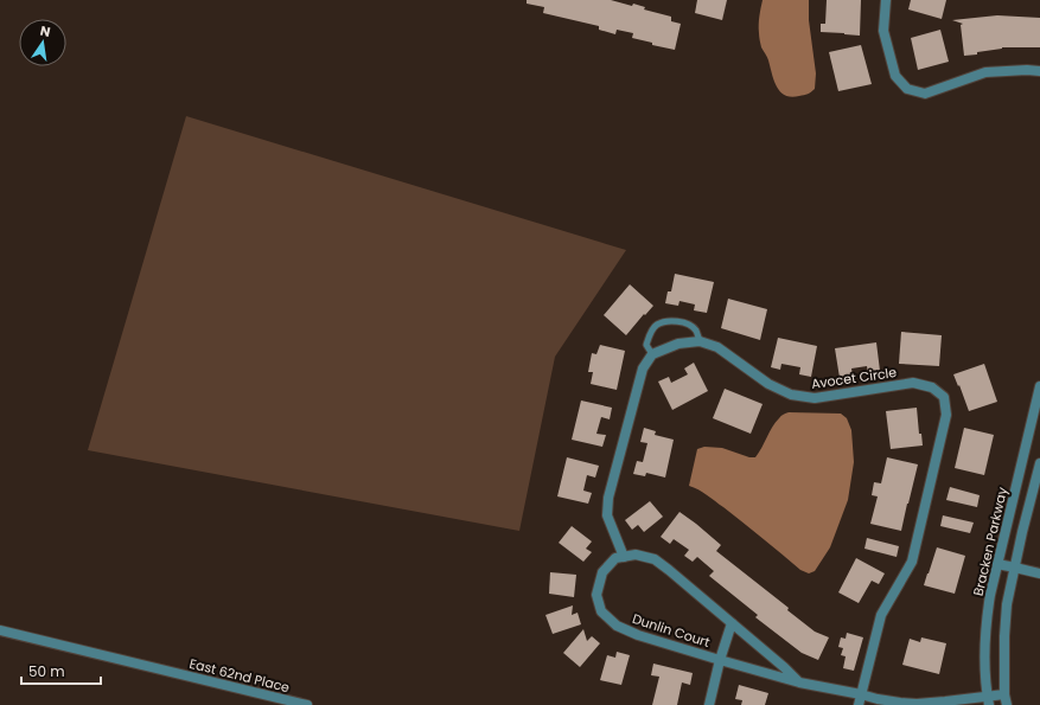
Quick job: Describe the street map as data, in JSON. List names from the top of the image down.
{
  "streets": {
    "street": [
      "Avocet Circle",
      "Bracken Parkway",
      "Dunlin Court",
      "East 62nd Place"
    ]
  },
  "crossings": [
    ["Avocet Circle", "Dunlin Court"],
    ["Bracken Parkway", "Dunlin Court"]
  ],
  "scale_bar": "50 m",
  "north": "top"
}
